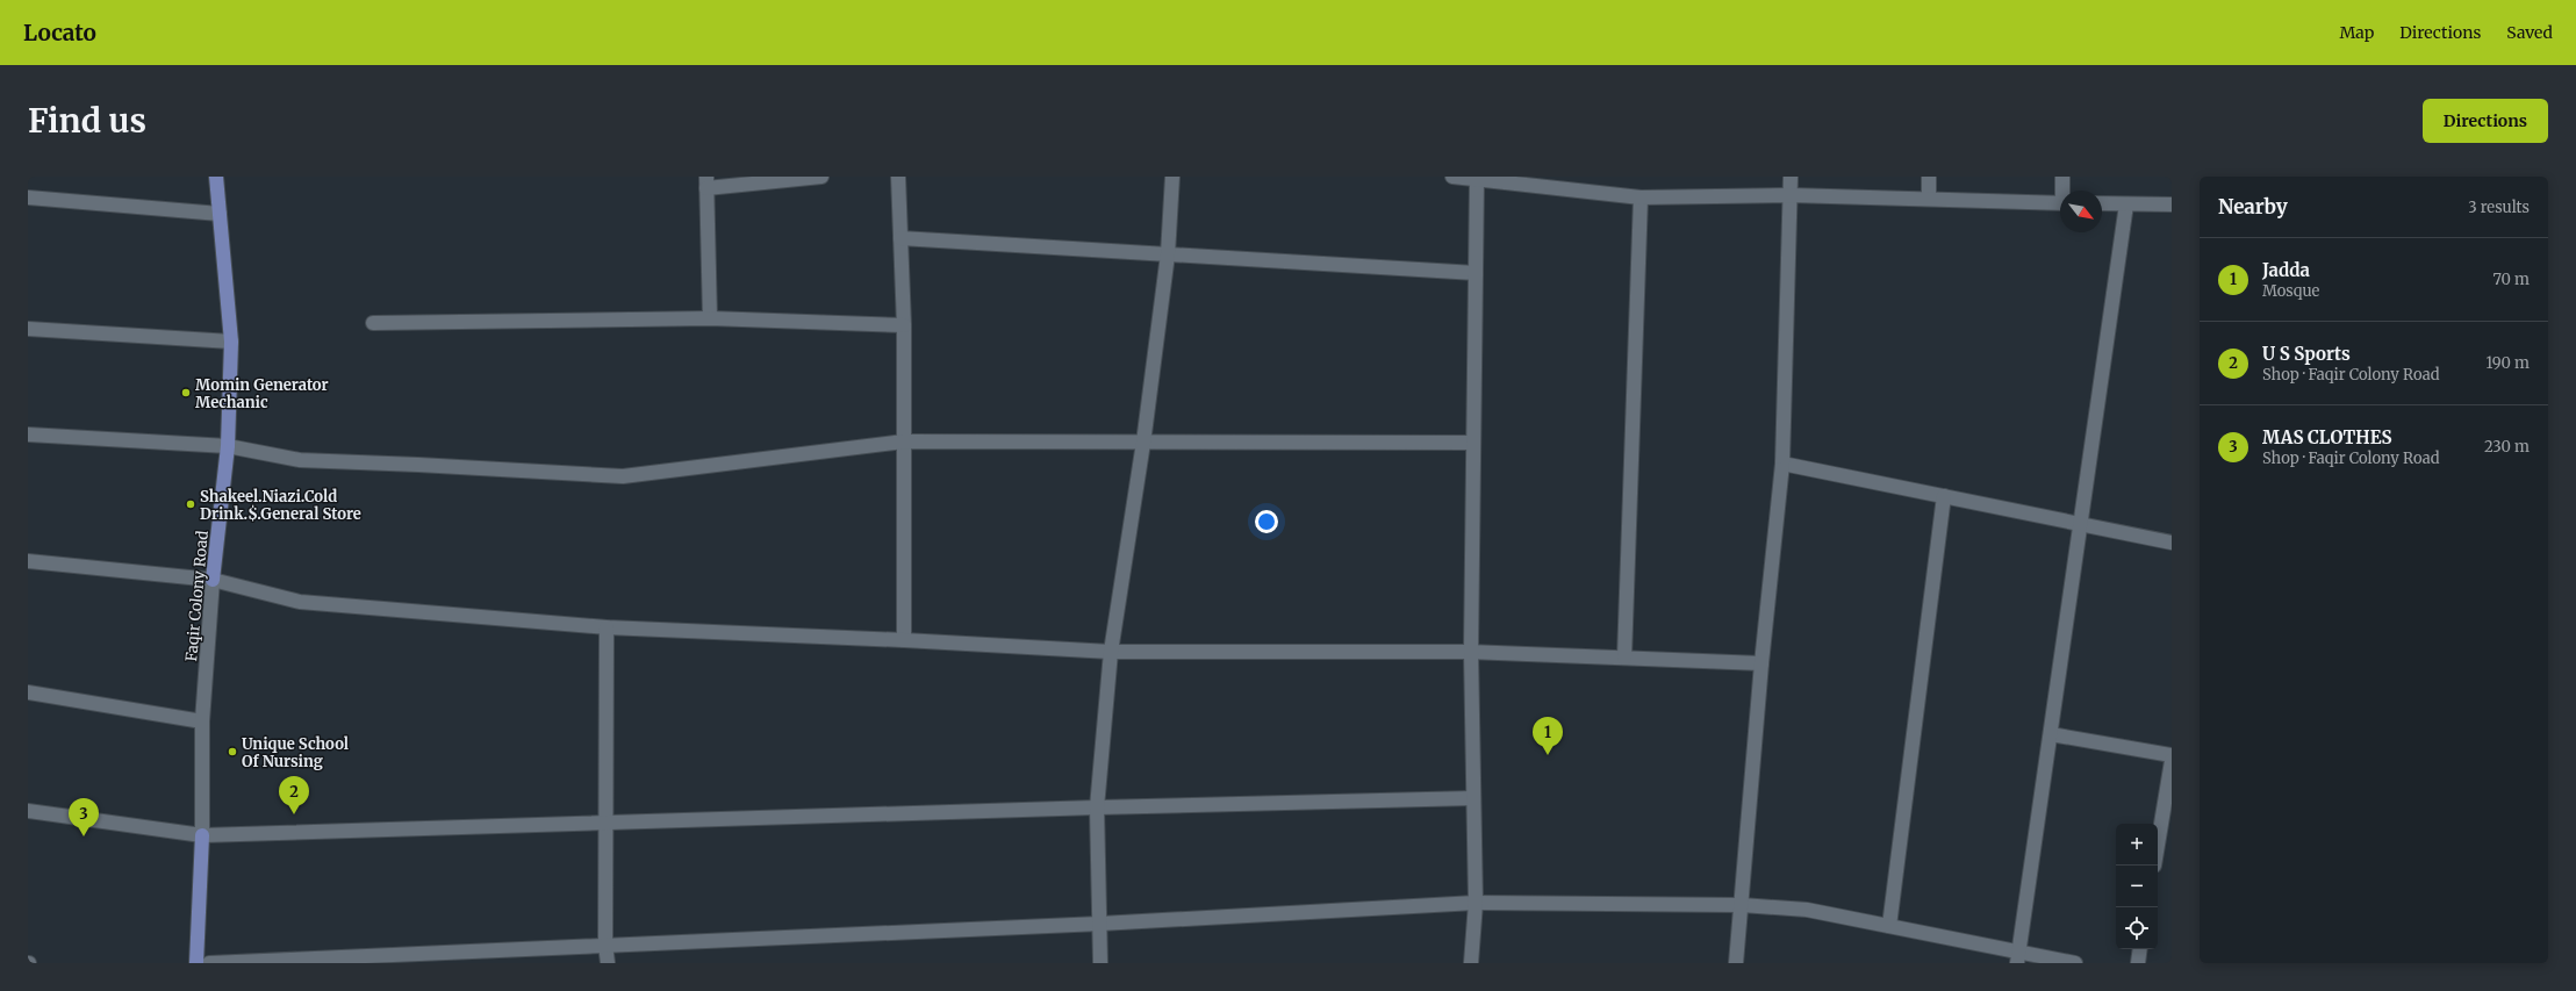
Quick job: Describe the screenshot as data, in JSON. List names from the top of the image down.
{
  "streets": {
    "main road": ["Faqir Colony Road"]
  },
  "places": ["Momin Generator Mechanic", "Shakeel.Niazi.Cold Drink.$.General Store", "Unique School Of Nursing"],
  "north": "bottom right",
  "page": {
    "header": "Locato",
    "nav": ["Map", "Directions", "Saved"],
    "buttons": "Directions",
    "title": "Find us",
    "heading": ["Nearby", "3 results"],
    "list": [
      {
        "mark": "1",
        "name": "Jadda",
        "note": "Mosque",
        "value": "70 m"
      },
      {
        "mark": "2",
        "name": "U S Sports",
        "note": "Shop · Faqir Colony Road",
        "value": "190 m"
      },
      {
        "mark": "3",
        "name": "MAS CLOTHES",
        "note": "Shop · Faqir Colony Road",
        "value": "230 m"
      }
    ],
    "pins": ["1", "2", "3"],
    "map_buttons": ["+", "−"]
  }
}
